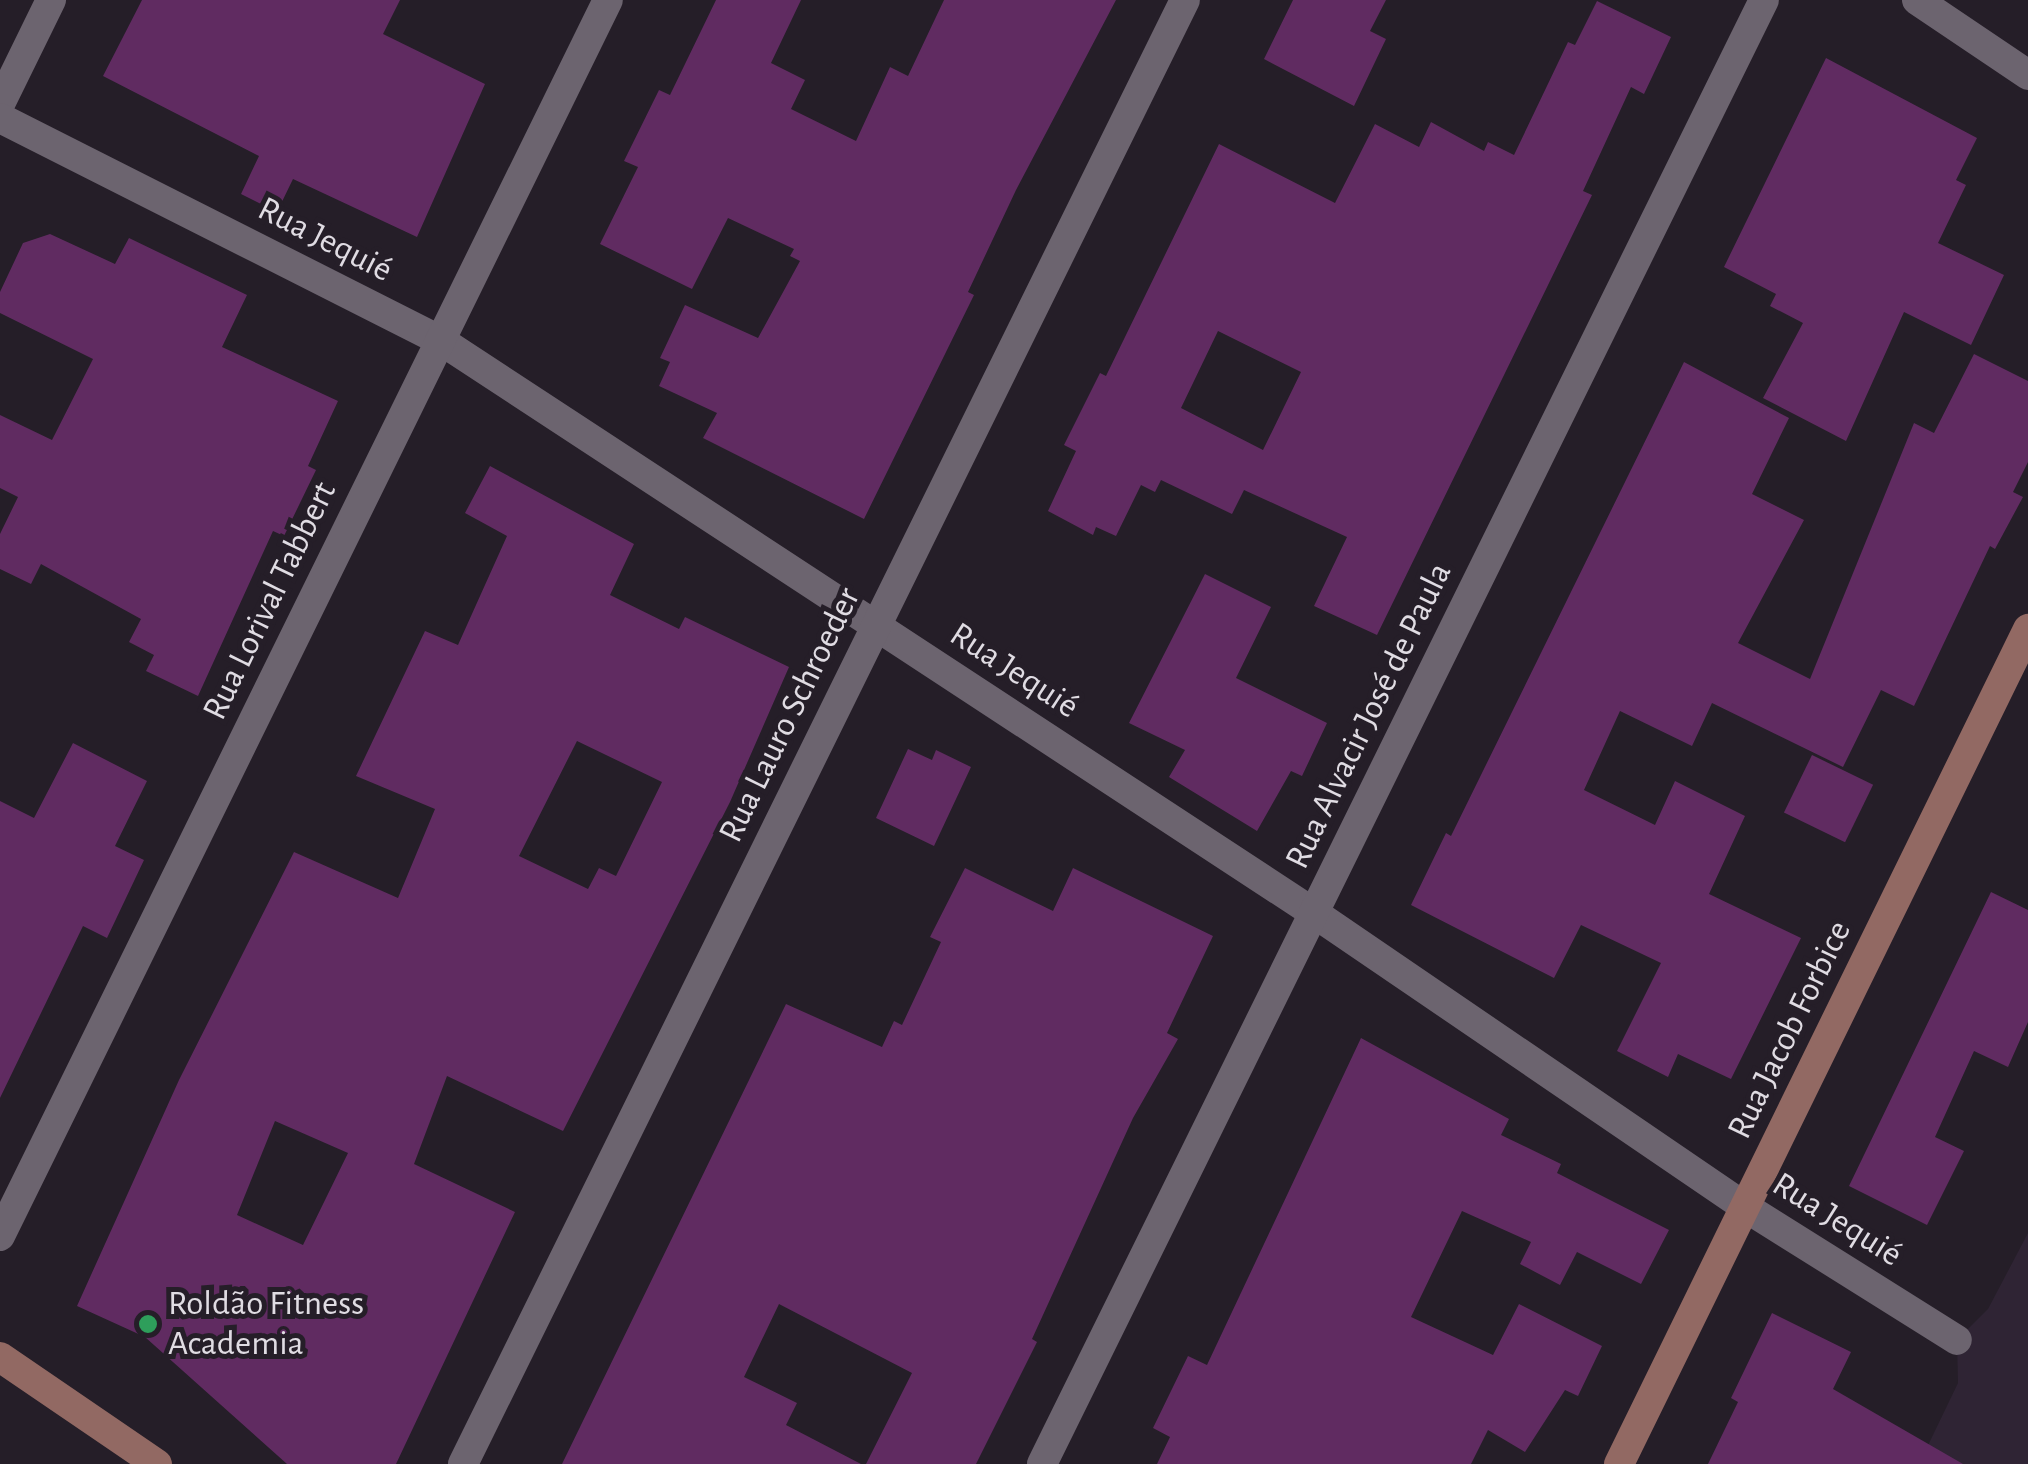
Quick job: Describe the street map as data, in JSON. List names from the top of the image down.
{
  "streets": {
    "street": [
      "Rua Jequié",
      "Rua Lorival Tabbert",
      "Rua Lauro Schroeder",
      "Rua Alvacir José de Paula",
      "Rua Jacob Forbice"
    ]
  },
  "crossings": [
    ["Rua Jequié", "Rua Lorival Tabbert"],
    ["Rua Jequié", "Rua Lauro Schroeder"],
    ["Rua Jequié", "Rua Alvacir José de Paula"],
    ["Rua Jequié", "Rua Jacob Forbice"]
  ],
  "places": ["Roldão Fitness Academia"]
}
